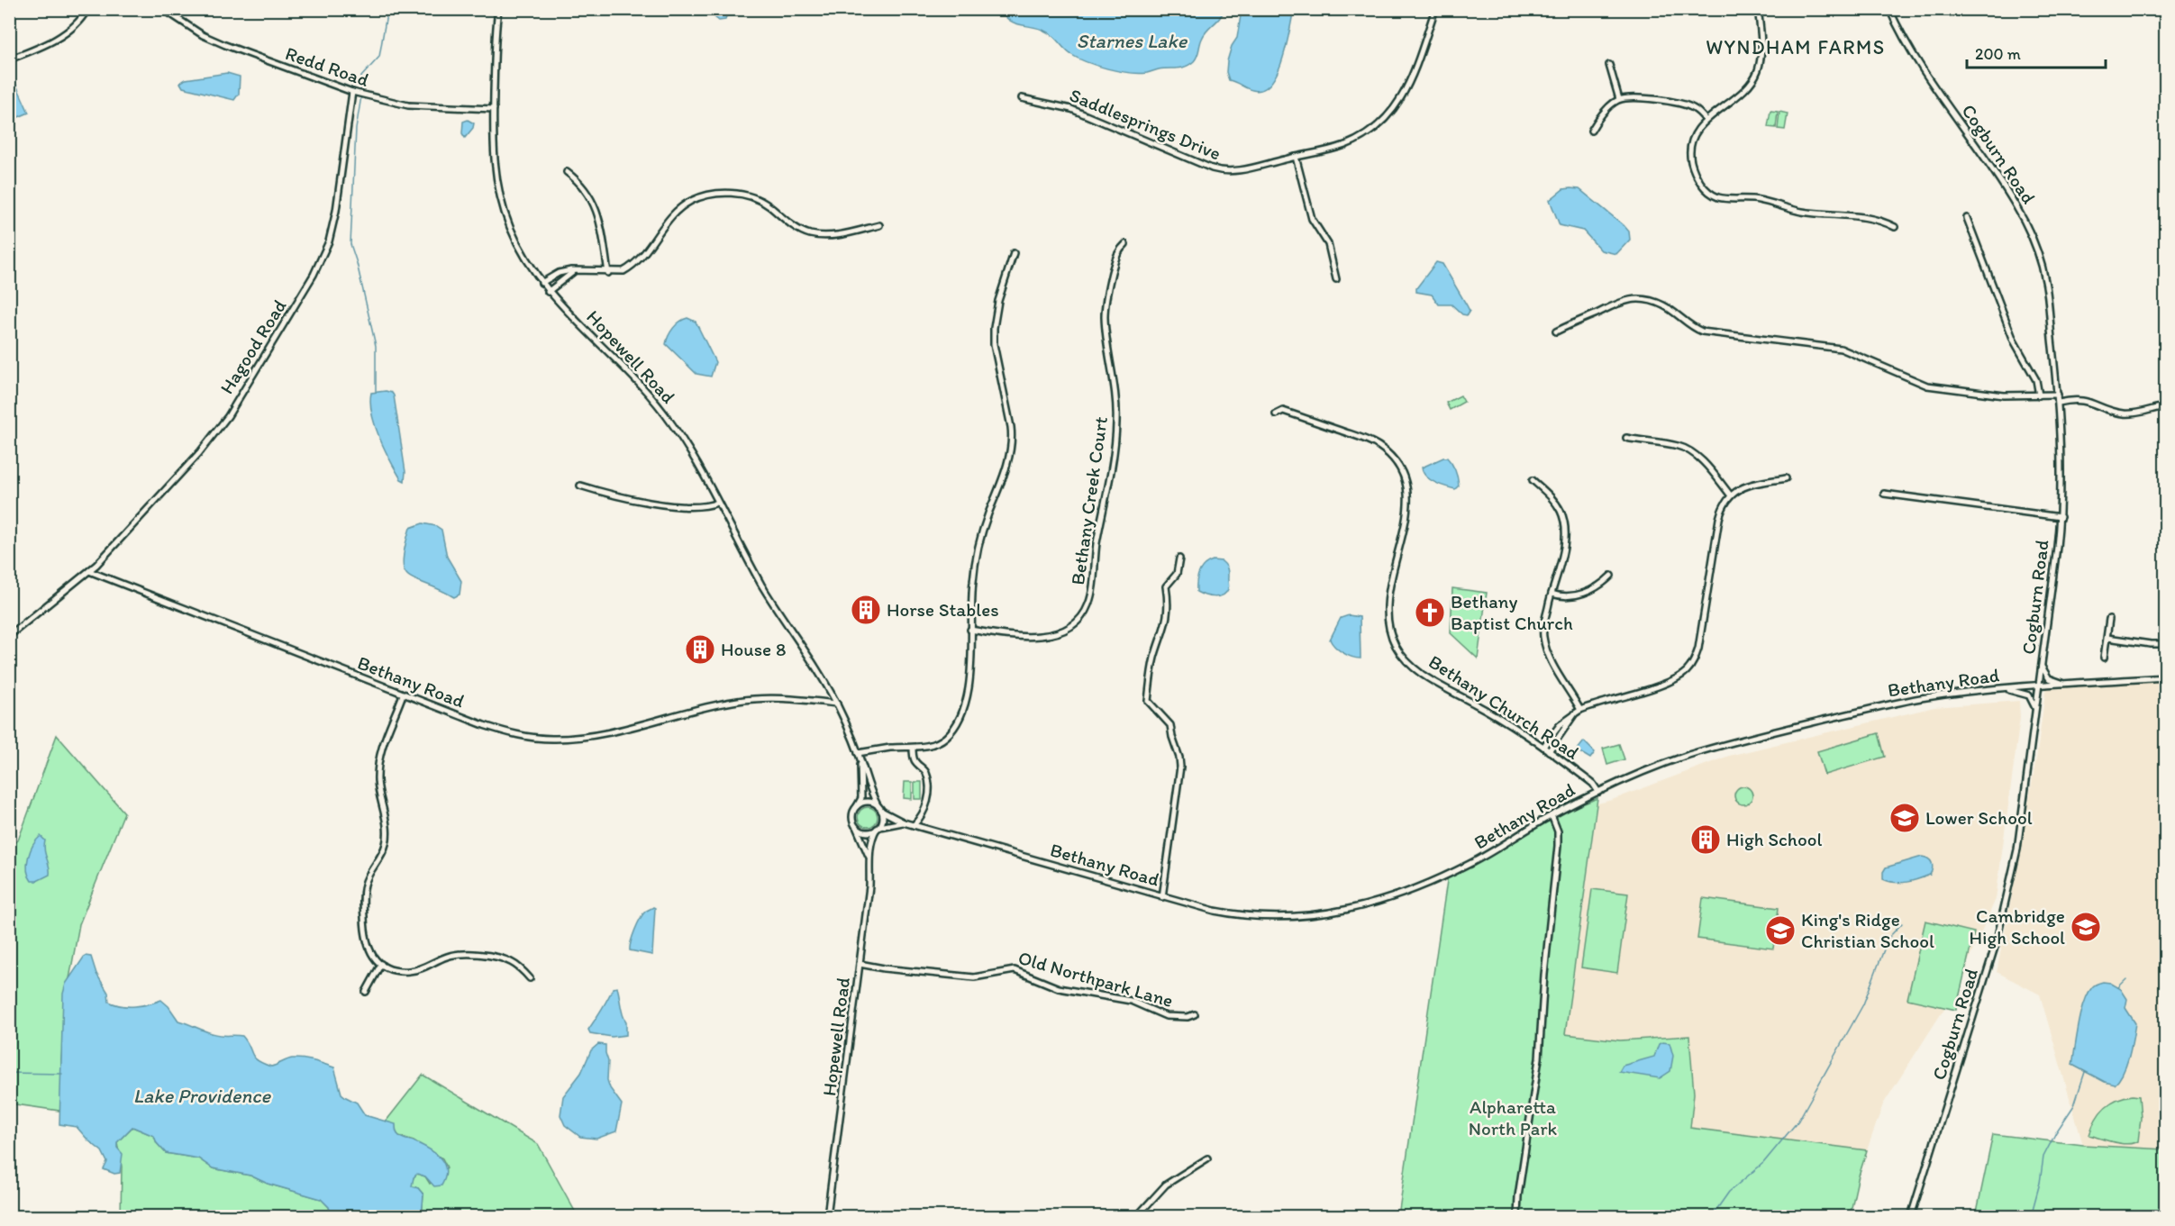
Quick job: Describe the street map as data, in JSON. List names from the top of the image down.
{
  "streets": {
    "street": [
      "Redd Road",
      "Saddlesprings Drive",
      "Cogburn Road",
      "Hagood Road",
      "Hopewell Road",
      "Bethany Creek Court",
      "Bethany Road",
      "Bethany Church Road",
      "Old Northpark Lane"
    ]
  },
  "crossings": [
    ["Redd Road", "Hagood Road"],
    ["Redd Road", "Hopewell Road"],
    ["Cogburn Road", "Bethany Road"],
    ["Hagood Road", "Bethany Road"],
    ["Hopewell Road", "Bethany Road"],
    ["Hopewell Road", "Old Northpark Lane"],
    ["Bethany Road", "Bethany Church Road"]
  ],
  "districts": ["WYNDHAM FARMS"],
  "water": ["Starnes Lake", "Lake Providence"],
  "parks": ["Alpharetta North Park"],
  "places": {
    "building": ["Horse Stables", "House 8", "High School"],
    "church": ["Bethany Baptist Church"],
    "school or university": ["Lower School", "Cambridge High School", "King's Ridge Christian School"]
  },
  "scale_bar": "200 m"
}
